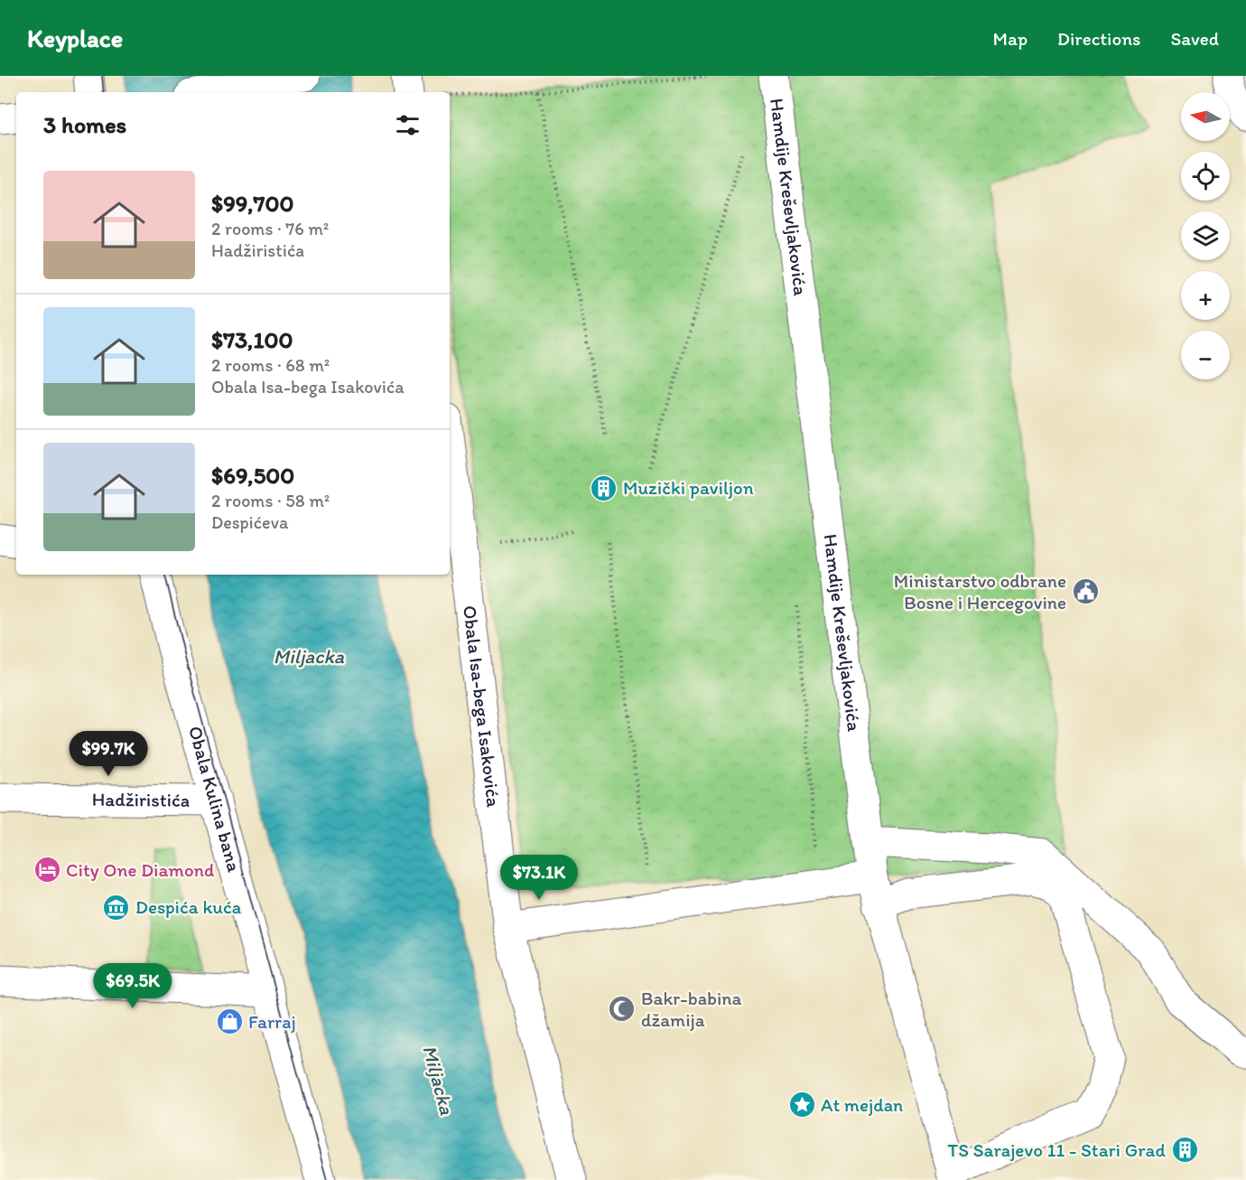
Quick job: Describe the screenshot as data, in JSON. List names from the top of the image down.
{
  "streets": {
    "street": [
      "Hamdije Kreševljakovića",
      "Obala Isa-bega Isakovića",
      "Obala Kulina bana",
      "Hadžiristića"
    ]
  },
  "crossings": [
    ["Obala Kulina bana", "Hadžiristića"]
  ],
  "water": ["Miljacka"],
  "places": {
    "building": ["Muzički paviljon", "TS Sarajevo 11 - Stari Grad"],
    "public building": ["Ministarstvo odbrane Bosne i Hercegovine"],
    "hotel": ["City One Diamond"],
    "museum": ["Despića kuća"],
    "mosque": ["Bakr-babina džamija"],
    "shop": ["Farraj"],
    "place": ["At mejdan"]
  },
  "north": "left",
  "page": {
    "header": "Keyplace",
    "nav": ["Map", "Directions", "Saved"],
    "map_buttons": ["+", "−"],
    "heading": "3 homes",
    "list": [
      {
        "name": "$99,700",
        "note": "2 rooms · 76 m² · Hadžiristića"
      },
      {
        "name": "$73,100",
        "note": "2 rooms · 68 m² · Obala Isa-bega Isakovića"
      },
      {
        "name": "$69,500",
        "note": "2 rooms · 58 m² · Despićeva"
      }
    ],
    "price": ["$99.7K", "$73.1K", "$69.5K"]
  }
}
